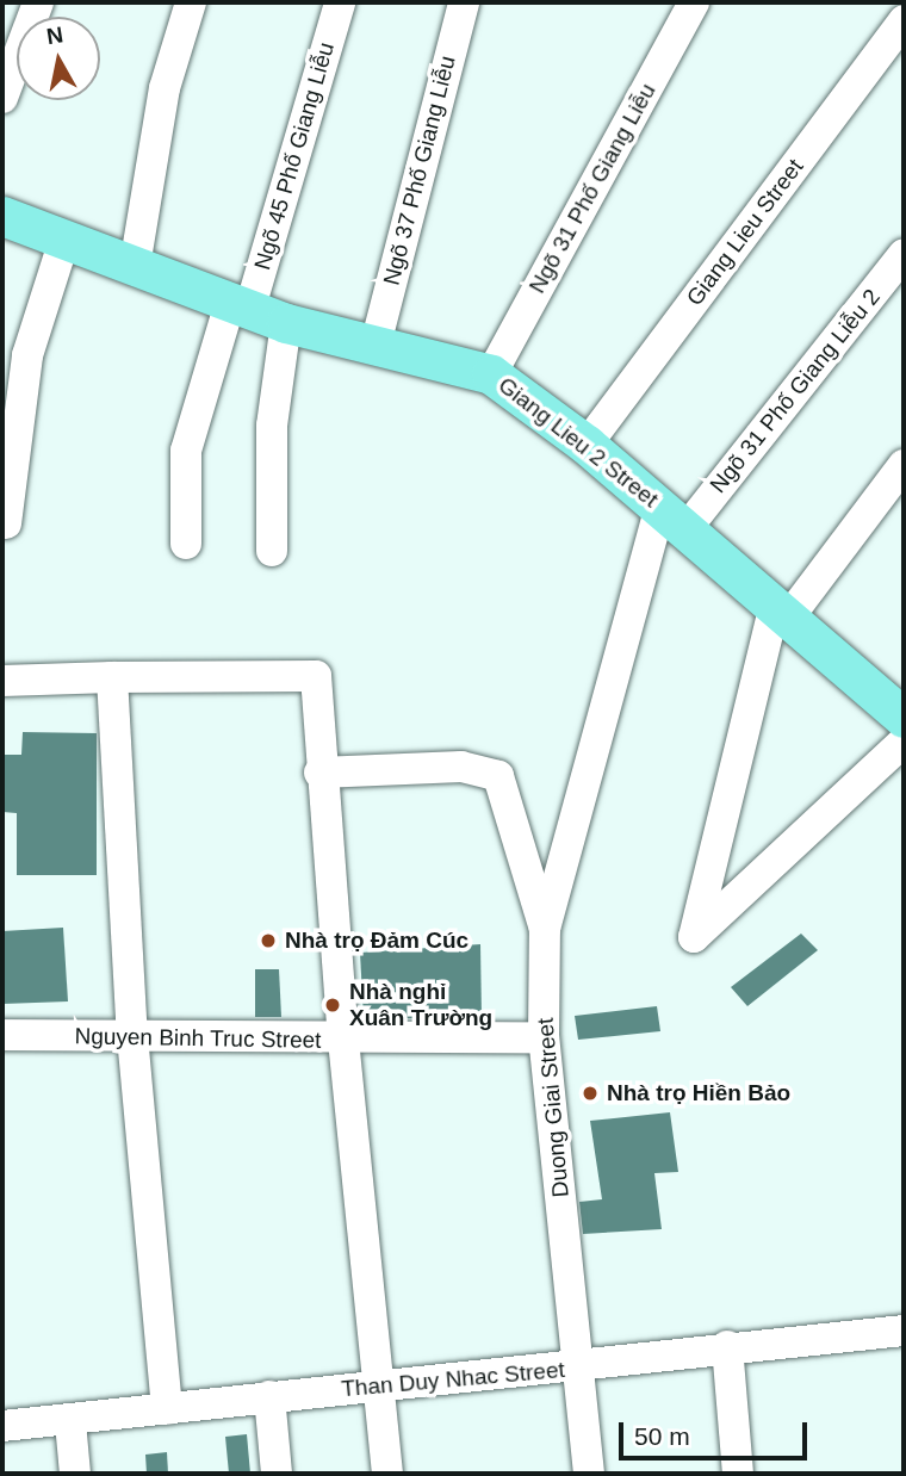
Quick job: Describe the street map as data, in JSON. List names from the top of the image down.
{
  "streets": {
    "main road": ["Giang Lieu 2 Street"],
    "street": [
      "Ngõ 45 Phố Giang Liễu",
      "Ngõ 37 Phố Giang Liễu",
      "Ngõ 31 Phố Giang Liễu",
      "Giang Lieu Street",
      "Ngõ 31 Phố Giang Liễu 2",
      "Nguyen Binh Truc Street",
      "Duong Giai Street",
      "Than Duy Nhac Street"
    ]
  },
  "crossings": [
    ["Ngõ 45 Phố Giang Liễu", "Giang Lieu 2 Street"],
    ["Ngõ 37 Phố Giang Liễu", "Giang Lieu 2 Street"],
    ["Ngõ 31 Phố Giang Liễu", "Giang Lieu 2 Street"],
    ["Giang Lieu Street", "Giang Lieu 2 Street"],
    ["Ngõ 31 Phố Giang Liễu 2", "Giang Lieu 2 Street"],
    ["Ngõ 31 Phố Giang Liễu 2", "Duong Giai Street"],
    ["Giang Lieu 2 Street", "Duong Giai Street"],
    ["Nguyen Binh Truc Street", "Duong Giai Street"],
    ["Duong Giai Street", "Than Duy Nhac Street"]
  ],
  "places": ["Nhà trọ Đảm Cúc", "Nhà nghỉ Xuân Trường", "Nhà trọ Hiền Bảo"],
  "scale_bar": "50 m",
  "north": "top"
}
